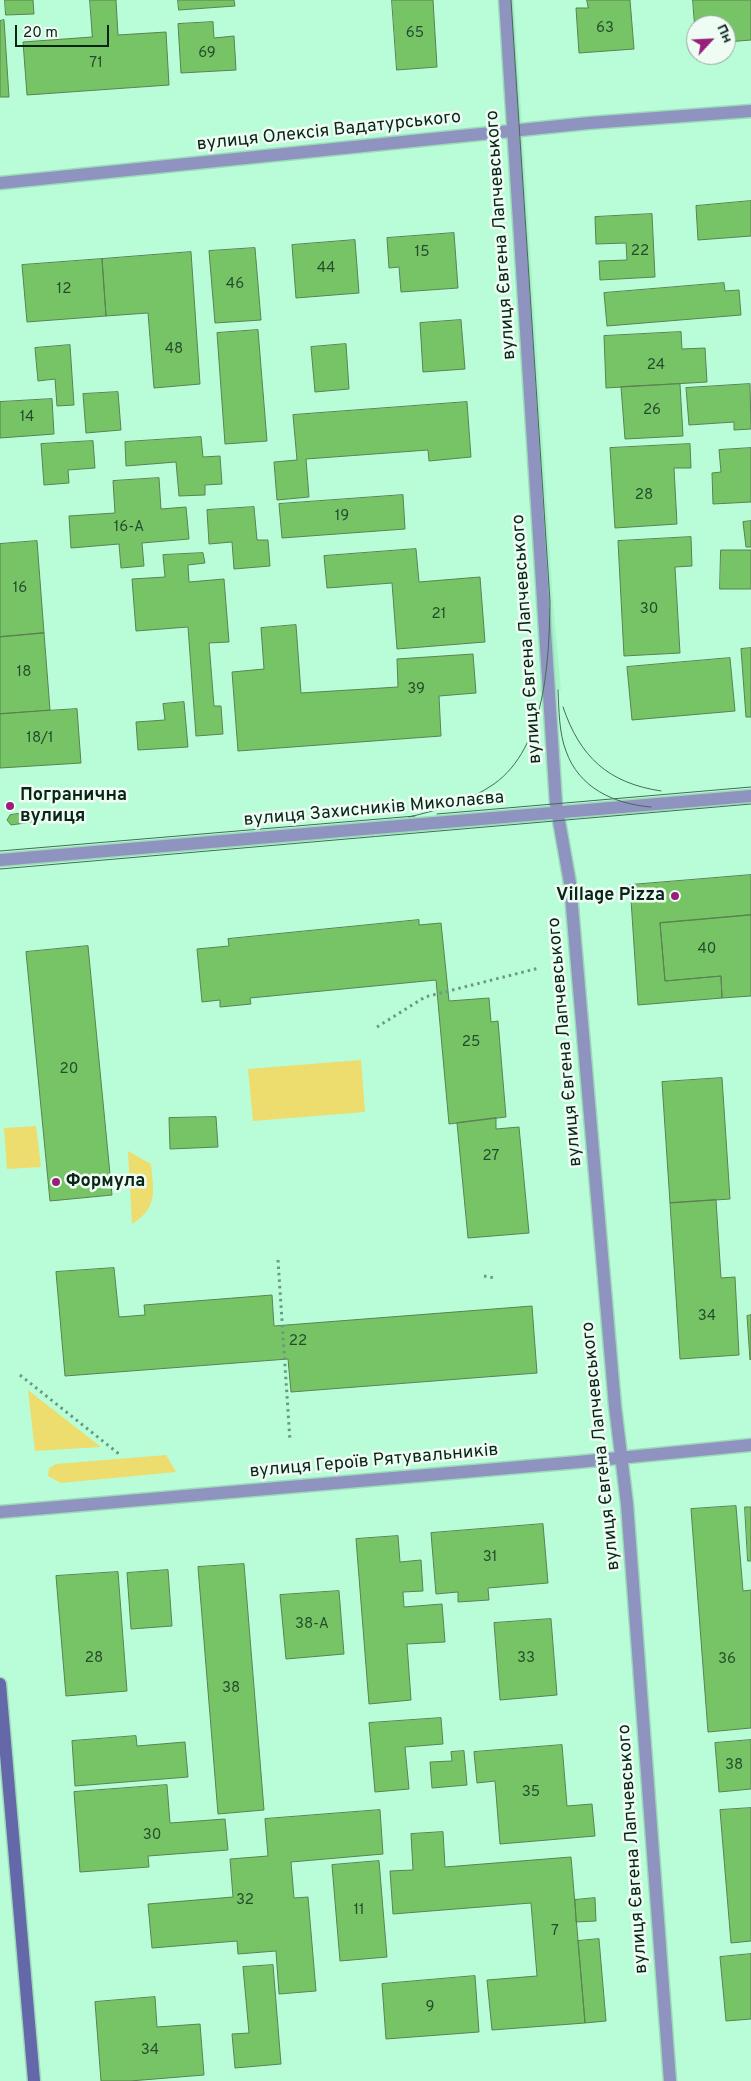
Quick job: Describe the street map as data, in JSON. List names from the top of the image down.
{
  "streets": {
    "street": [
      "вулиця Олексія Вадатурського",
      "вулиця Євгена Лапчевського",
      "вулиця Захисників Миколаєва",
      "вулиця Героїв Рятувальників"
    ]
  },
  "crossings": [
    ["вулиця Олексія Вадатурського", "вулиця Євгена Лапчевського"],
    ["вулиця Євгена Лапчевського", "вулиця Захисників Миколаєва"],
    ["вулиця Євгена Лапчевського", "вулиця Героїв Рятувальників"]
  ],
  "places": ["Погранична вулиця", "Village Pizza", "Формула"],
  "house_numbers": [
    "63",
    "65",
    "69",
    "71",
    "22",
    "15",
    "44",
    "46",
    "12",
    "48",
    "24",
    "26",
    "14",
    "28",
    "19",
    "16-А",
    "16",
    "30",
    "21",
    "18",
    "39",
    "18/1",
    "40",
    "25",
    "20",
    "27",
    "34",
    "22",
    "31",
    "38-А",
    "28",
    "33",
    "36",
    "38",
    "38",
    "35",
    "30",
    "32",
    "11",
    "7",
    "9",
    "34"
  ],
  "scale_bar": "20 m",
  "north": "top right"
}
